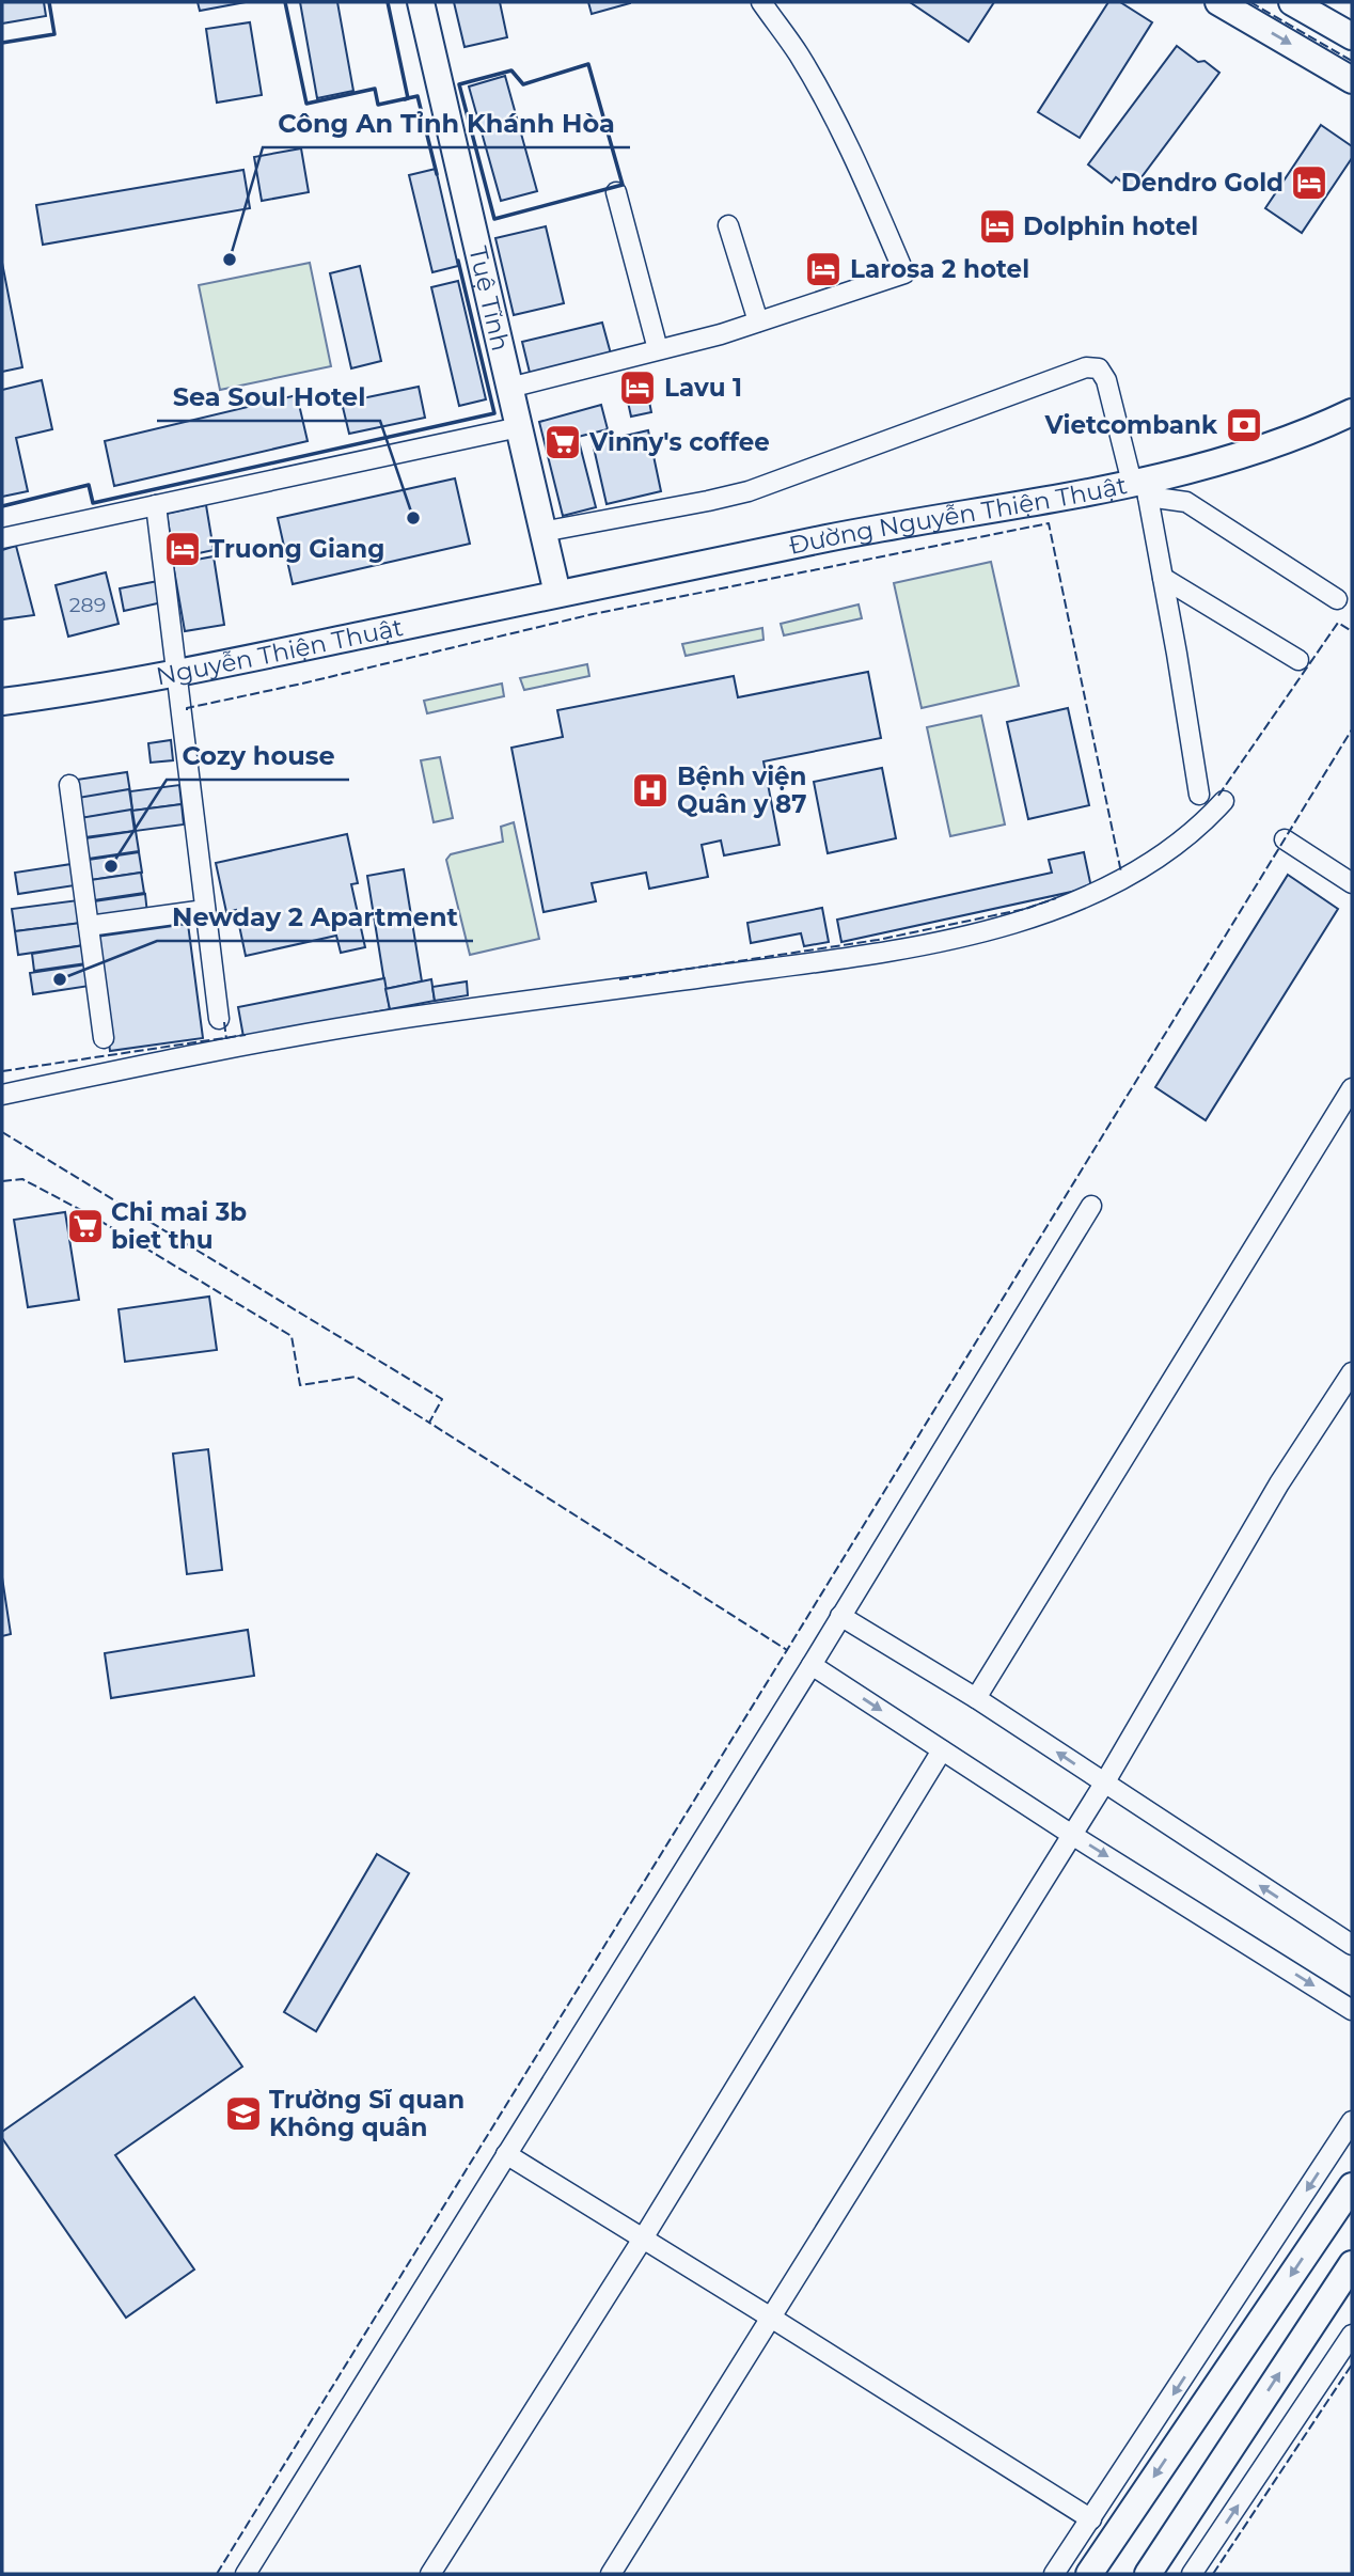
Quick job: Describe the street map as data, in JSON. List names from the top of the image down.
{
  "streets": {
    "street": ["Tuệ Tĩnh", "Đường Nguyễn Thiện Thuật", "Nguyễn Thiện Thuật"]
  },
  "crossings": [
    ["Tuệ Tĩnh", "Đường Nguyễn Thiện Thuật"],
    ["Tuệ Tĩnh", "Nguyễn Thiện Thuật"],
    ["Đường Nguyễn Thiện Thuật", "Nguyễn Thiện Thuật"]
  ],
  "places": {
    "hotel": [
      "Dendro Gold",
      "Dolphin hotel",
      "Larosa 2 hotel",
      "Lavu 1",
      "Truong Giang"
    ],
    "other": [
      "Công An Tỉnh Khánh Hòa",
      "Sea Soul Hotel",
      "Cozy house",
      "Newday 2 Apartment"
    ],
    "bank": ["Vietcombank"],
    "supermarket": ["Vinny's coffee", "Chi mai 3b biet thu"],
    "hospital": ["Bệnh viện Quân y 87"],
    "school or university": ["Trường Sĩ quan Không quân"]
  },
  "house_numbers": ["289"]
}
